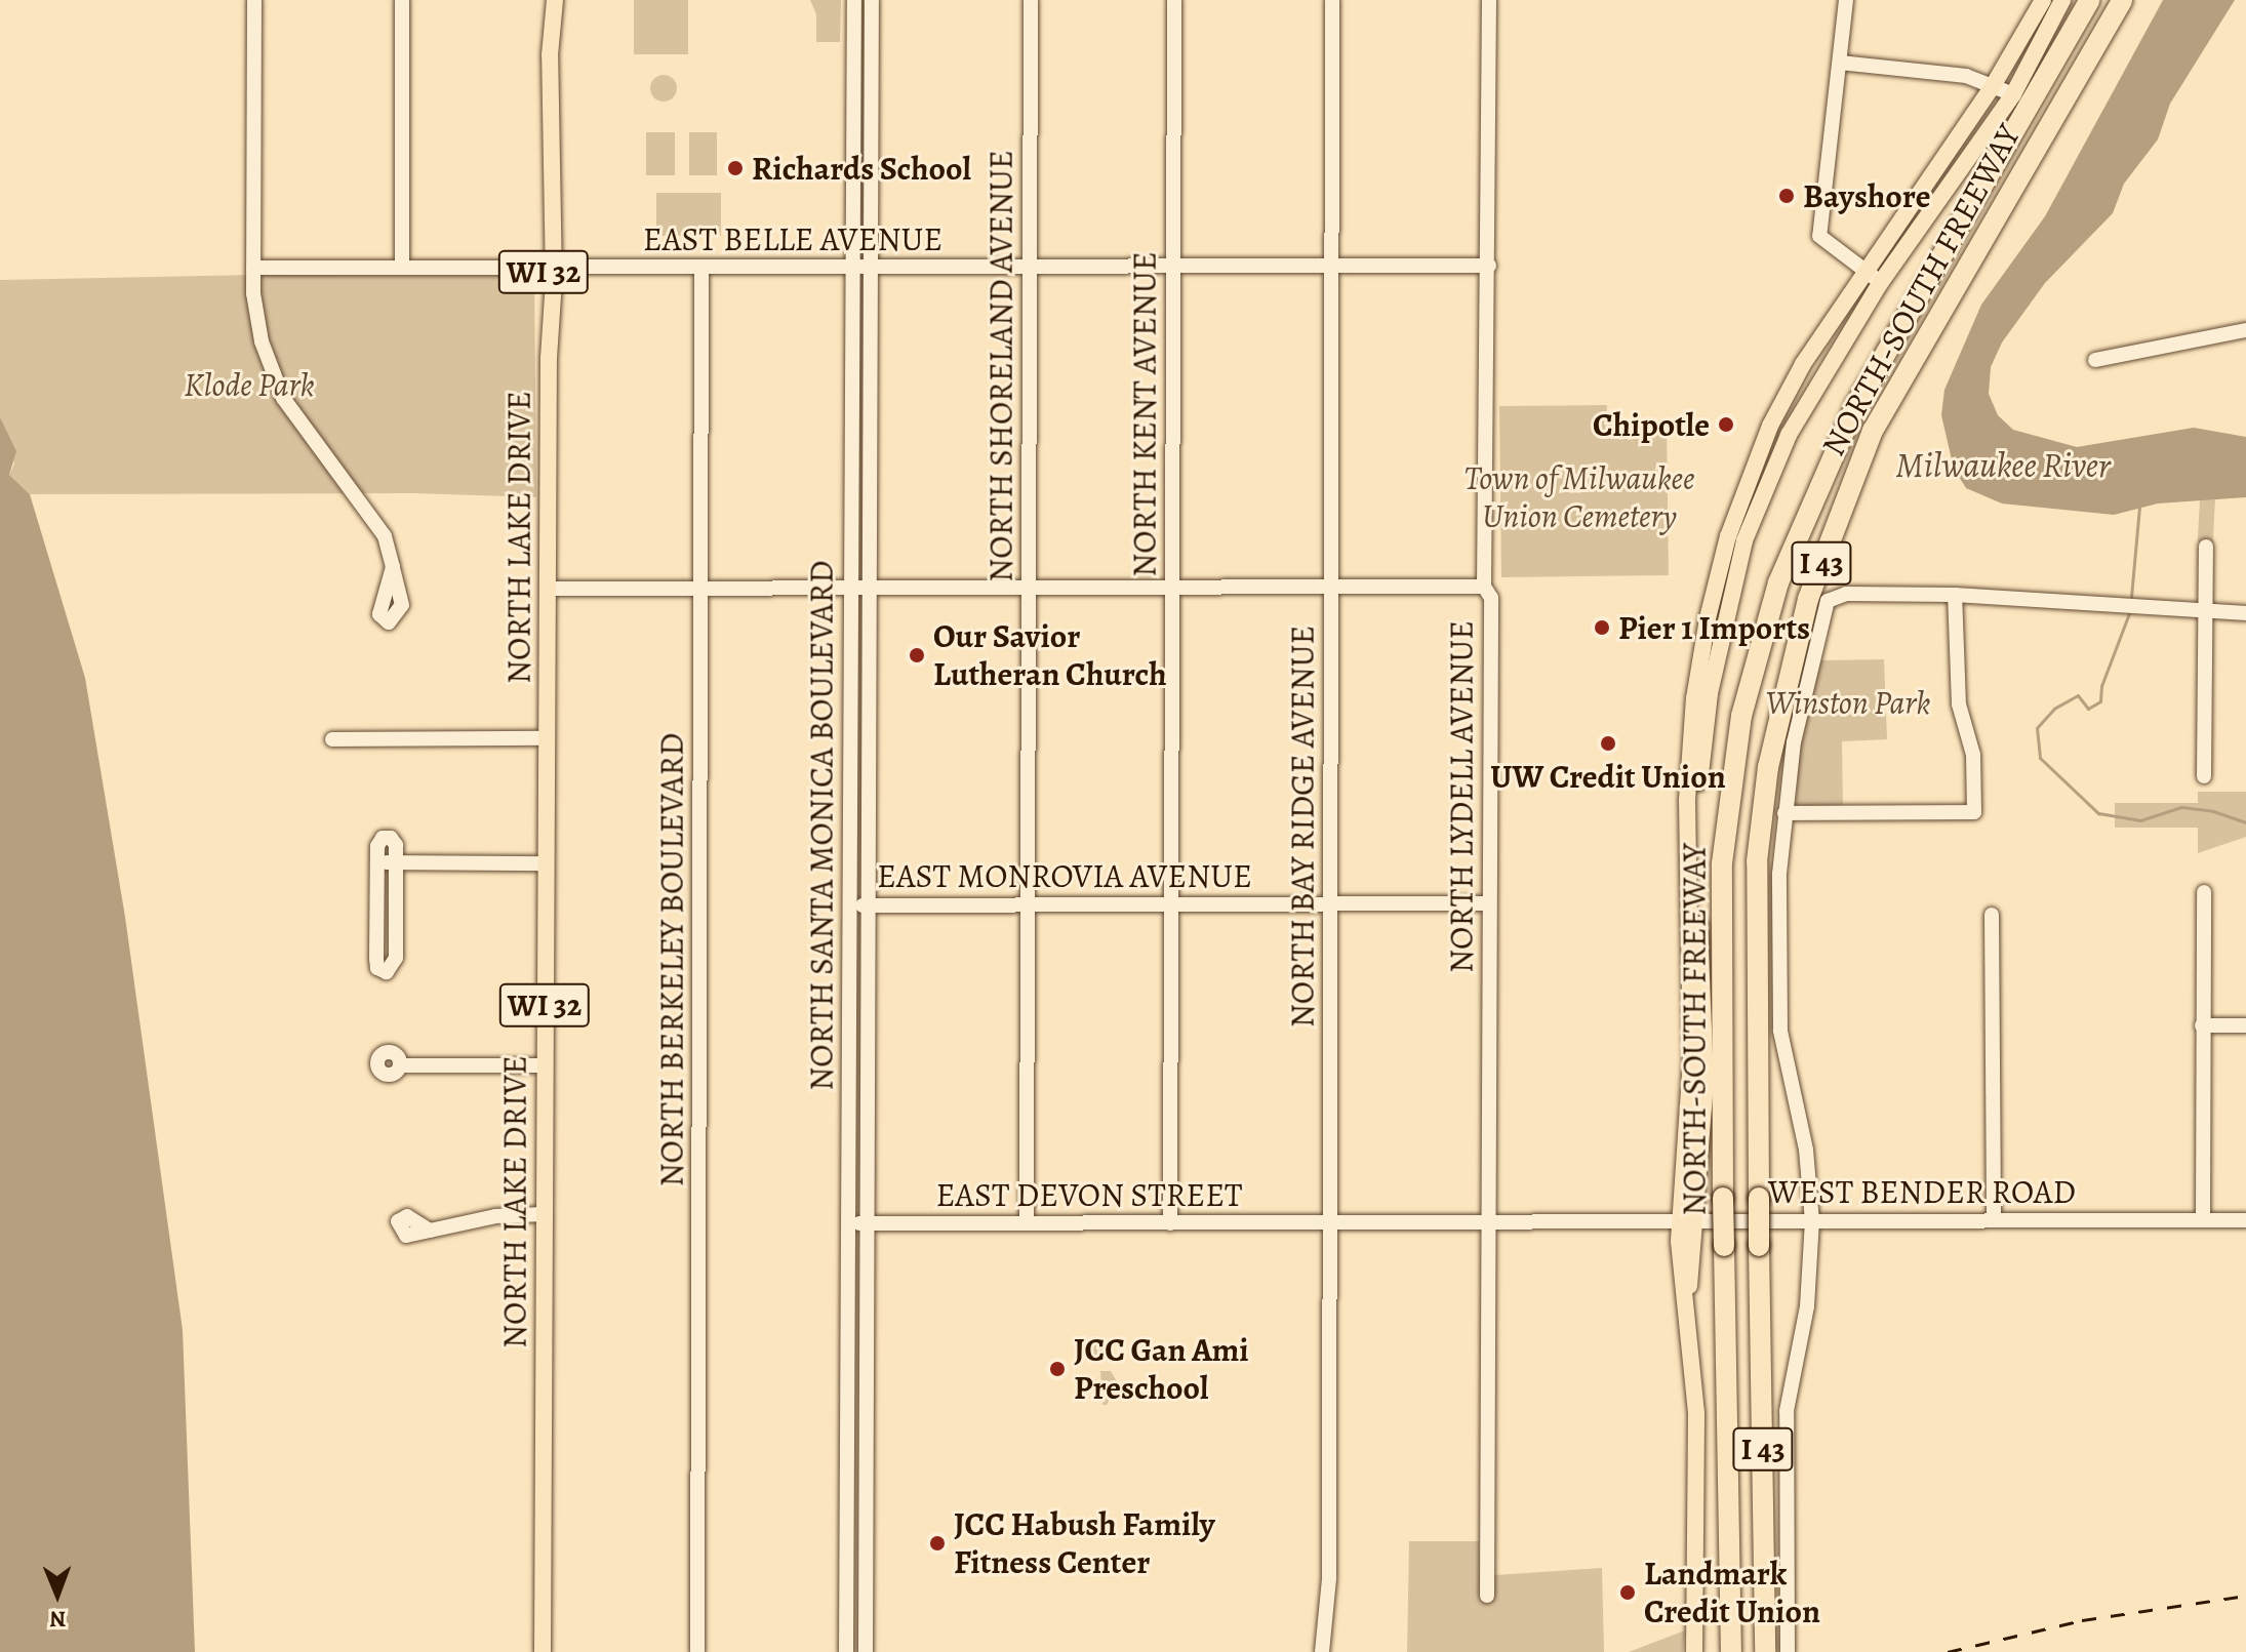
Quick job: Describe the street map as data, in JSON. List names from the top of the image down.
{
  "streets": {
    "highway": ["NORTH-SOUTH FREEWAY", "I 43"],
    "main road": ["WI 32", "NORTH LAKE DRIVE"],
    "street": [
      "EAST BELLE AVENUE",
      "NORTH SHORELAND AVENUE",
      "NORTH KENT AVENUE",
      "NORTH LYDELL AVENUE",
      "NORTH SANTA MONICA BOULEVARD",
      "NORTH BAY RIDGE AVENUE",
      "EAST MONROVIA AVENUE",
      "NORTH BERKELEY BOULEVARD",
      "WEST BENDER ROAD",
      "EAST DEVON STREET"
    ]
  },
  "crossings": [
    ["EAST BELLE AVENUE", "NORTH SHORELAND AVENUE"],
    ["EAST BELLE AVENUE", "NORTH KENT AVENUE"],
    ["EAST BELLE AVENUE", "NORTH LAKE DRIVE"],
    ["EAST BELLE AVENUE", "NORTH LYDELL AVENUE"],
    ["EAST BELLE AVENUE", "NORTH SANTA MONICA BOULEVARD"],
    ["EAST BELLE AVENUE", "NORTH BAY RIDGE AVENUE"],
    ["EAST BELLE AVENUE", "NORTH BERKELEY BOULEVARD"],
    ["NORTH SHORELAND AVENUE", "EAST MONROVIA AVENUE"],
    ["NORTH SHORELAND AVENUE", "EAST DEVON STREET"],
    ["NORTH KENT AVENUE", "EAST MONROVIA AVENUE"],
    ["NORTH KENT AVENUE", "EAST DEVON STREET"],
    ["NORTH LYDELL AVENUE", "EAST MONROVIA AVENUE"],
    ["NORTH LYDELL AVENUE", "WEST BENDER ROAD"],
    ["NORTH LYDELL AVENUE", "EAST DEVON STREET"],
    ["NORTH SANTA MONICA BOULEVARD", "EAST MONROVIA AVENUE"],
    ["NORTH SANTA MONICA BOULEVARD", "EAST DEVON STREET"],
    ["NORTH BAY RIDGE AVENUE", "EAST MONROVIA AVENUE"],
    ["NORTH BAY RIDGE AVENUE", "EAST DEVON STREET"],
    ["WEST BENDER ROAD", "EAST DEVON STREET"]
  ],
  "water": ["Milwaukee River"],
  "parks": ["Klode Park", "Town of Milwaukee Union Cemetery", "Winston Park"],
  "places": [
    "Richards School",
    "Bayshore",
    "Chipotle",
    "Pier 1 Imports",
    "Our Savior Lutheran Church",
    "UW Credit Union",
    "JCC Gan Ami Preschool",
    "JCC Habush Family Fitness Center",
    "Landmark Credit Union"
  ],
  "north": "bottom"
}
